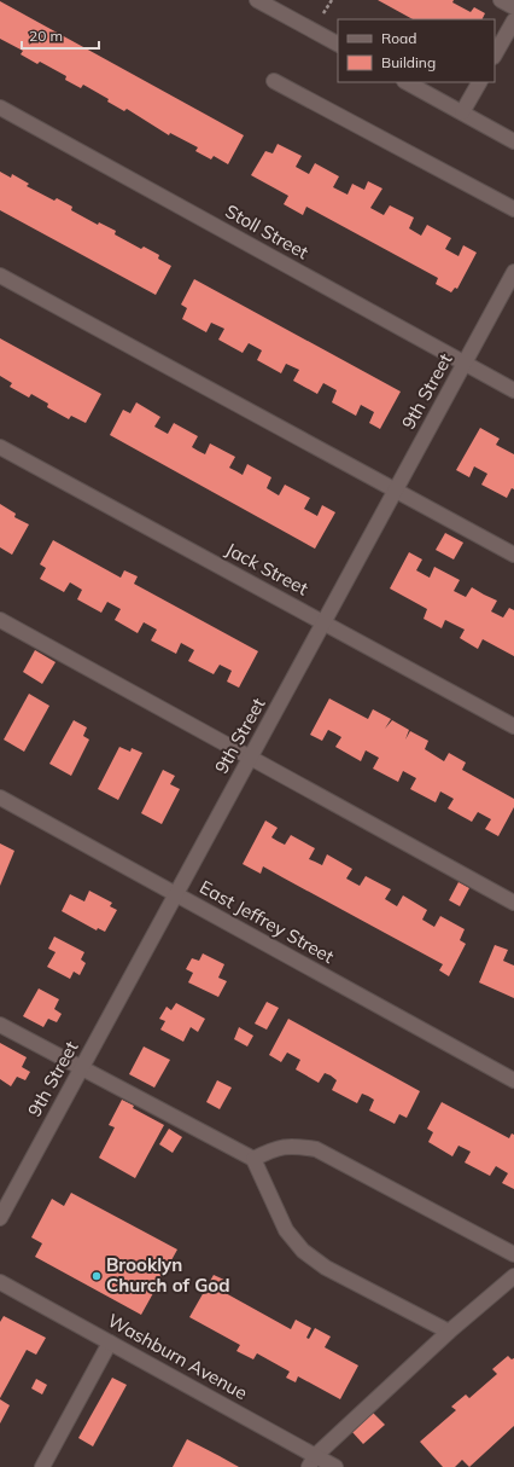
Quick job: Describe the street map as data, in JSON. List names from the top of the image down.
{
  "streets": {
    "street": [
      "Stoll Street",
      "9th Street",
      "Jack Street",
      "East Jeffrey Street",
      "Washburn Avenue"
    ]
  },
  "crossings": [
    ["Stoll Street", "9th Street"],
    ["9th Street", "Jack Street"],
    ["9th Street", "East Jeffrey Street"]
  ],
  "places": ["Brooklyn Church of God"],
  "legend": ["Road", "Building"],
  "scale_bar": "20 m"
}
